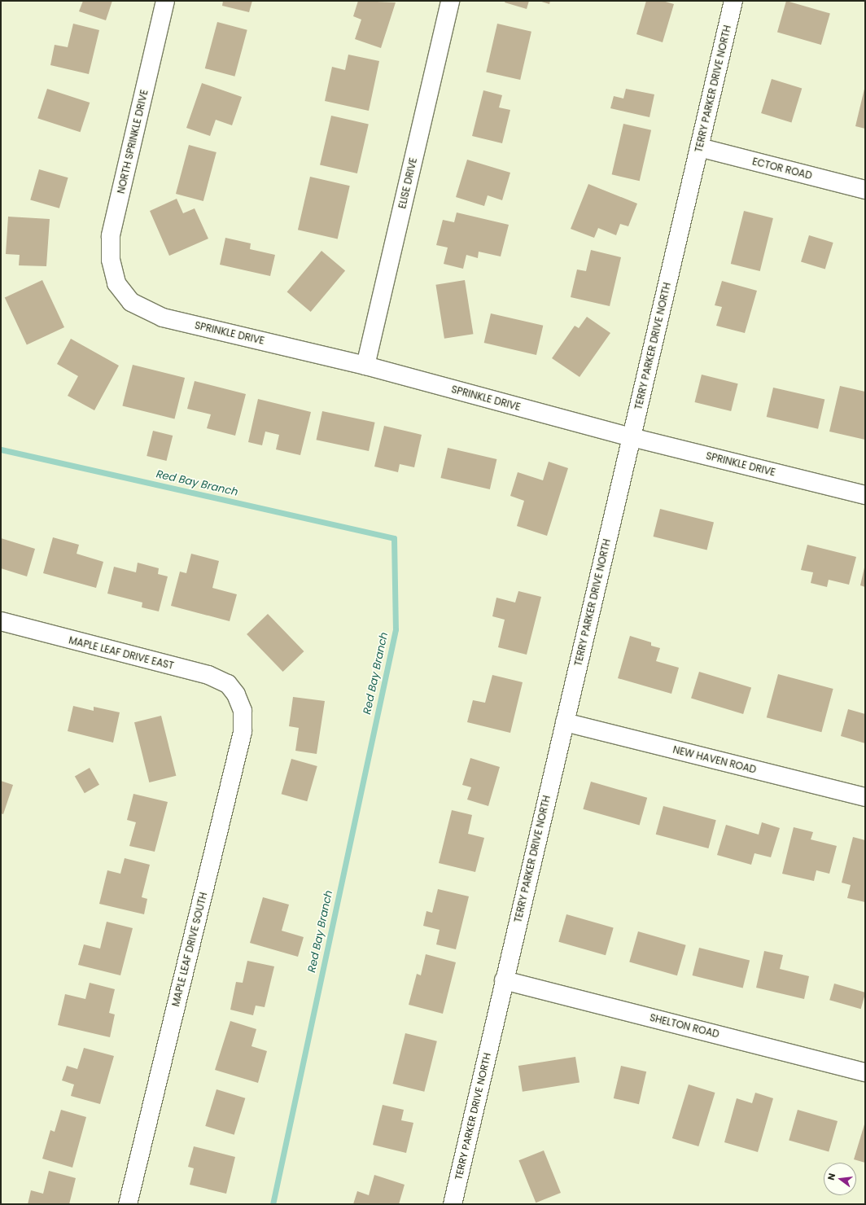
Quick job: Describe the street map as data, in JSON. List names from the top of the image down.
{
  "streets": {
    "street": [
      "TERRY PARKER DRIVE NORTH",
      "NORTH SPRINKLE DRIVE",
      "ECTOR ROAD",
      "ELISE DRIVE",
      "SPRINKLE DRIVE",
      "MAPLE LEAF DRIVE EAST",
      "NEW HAVEN ROAD",
      "MAPLE LEAF DRIVE SOUTH",
      "SHELTON ROAD"
    ]
  },
  "crossings": [
    ["TERRY PARKER DRIVE NORTH", "ECTOR ROAD"],
    ["TERRY PARKER DRIVE NORTH", "SPRINKLE DRIVE"],
    ["TERRY PARKER DRIVE NORTH", "NEW HAVEN ROAD"],
    ["TERRY PARKER DRIVE NORTH", "SHELTON ROAD"],
    ["NORTH SPRINKLE DRIVE", "SPRINKLE DRIVE"],
    ["ELISE DRIVE", "SPRINKLE DRIVE"],
    ["MAPLE LEAF DRIVE EAST", "MAPLE LEAF DRIVE SOUTH"]
  ],
  "water": ["Red Bay Branch"],
  "north": "left"
}
